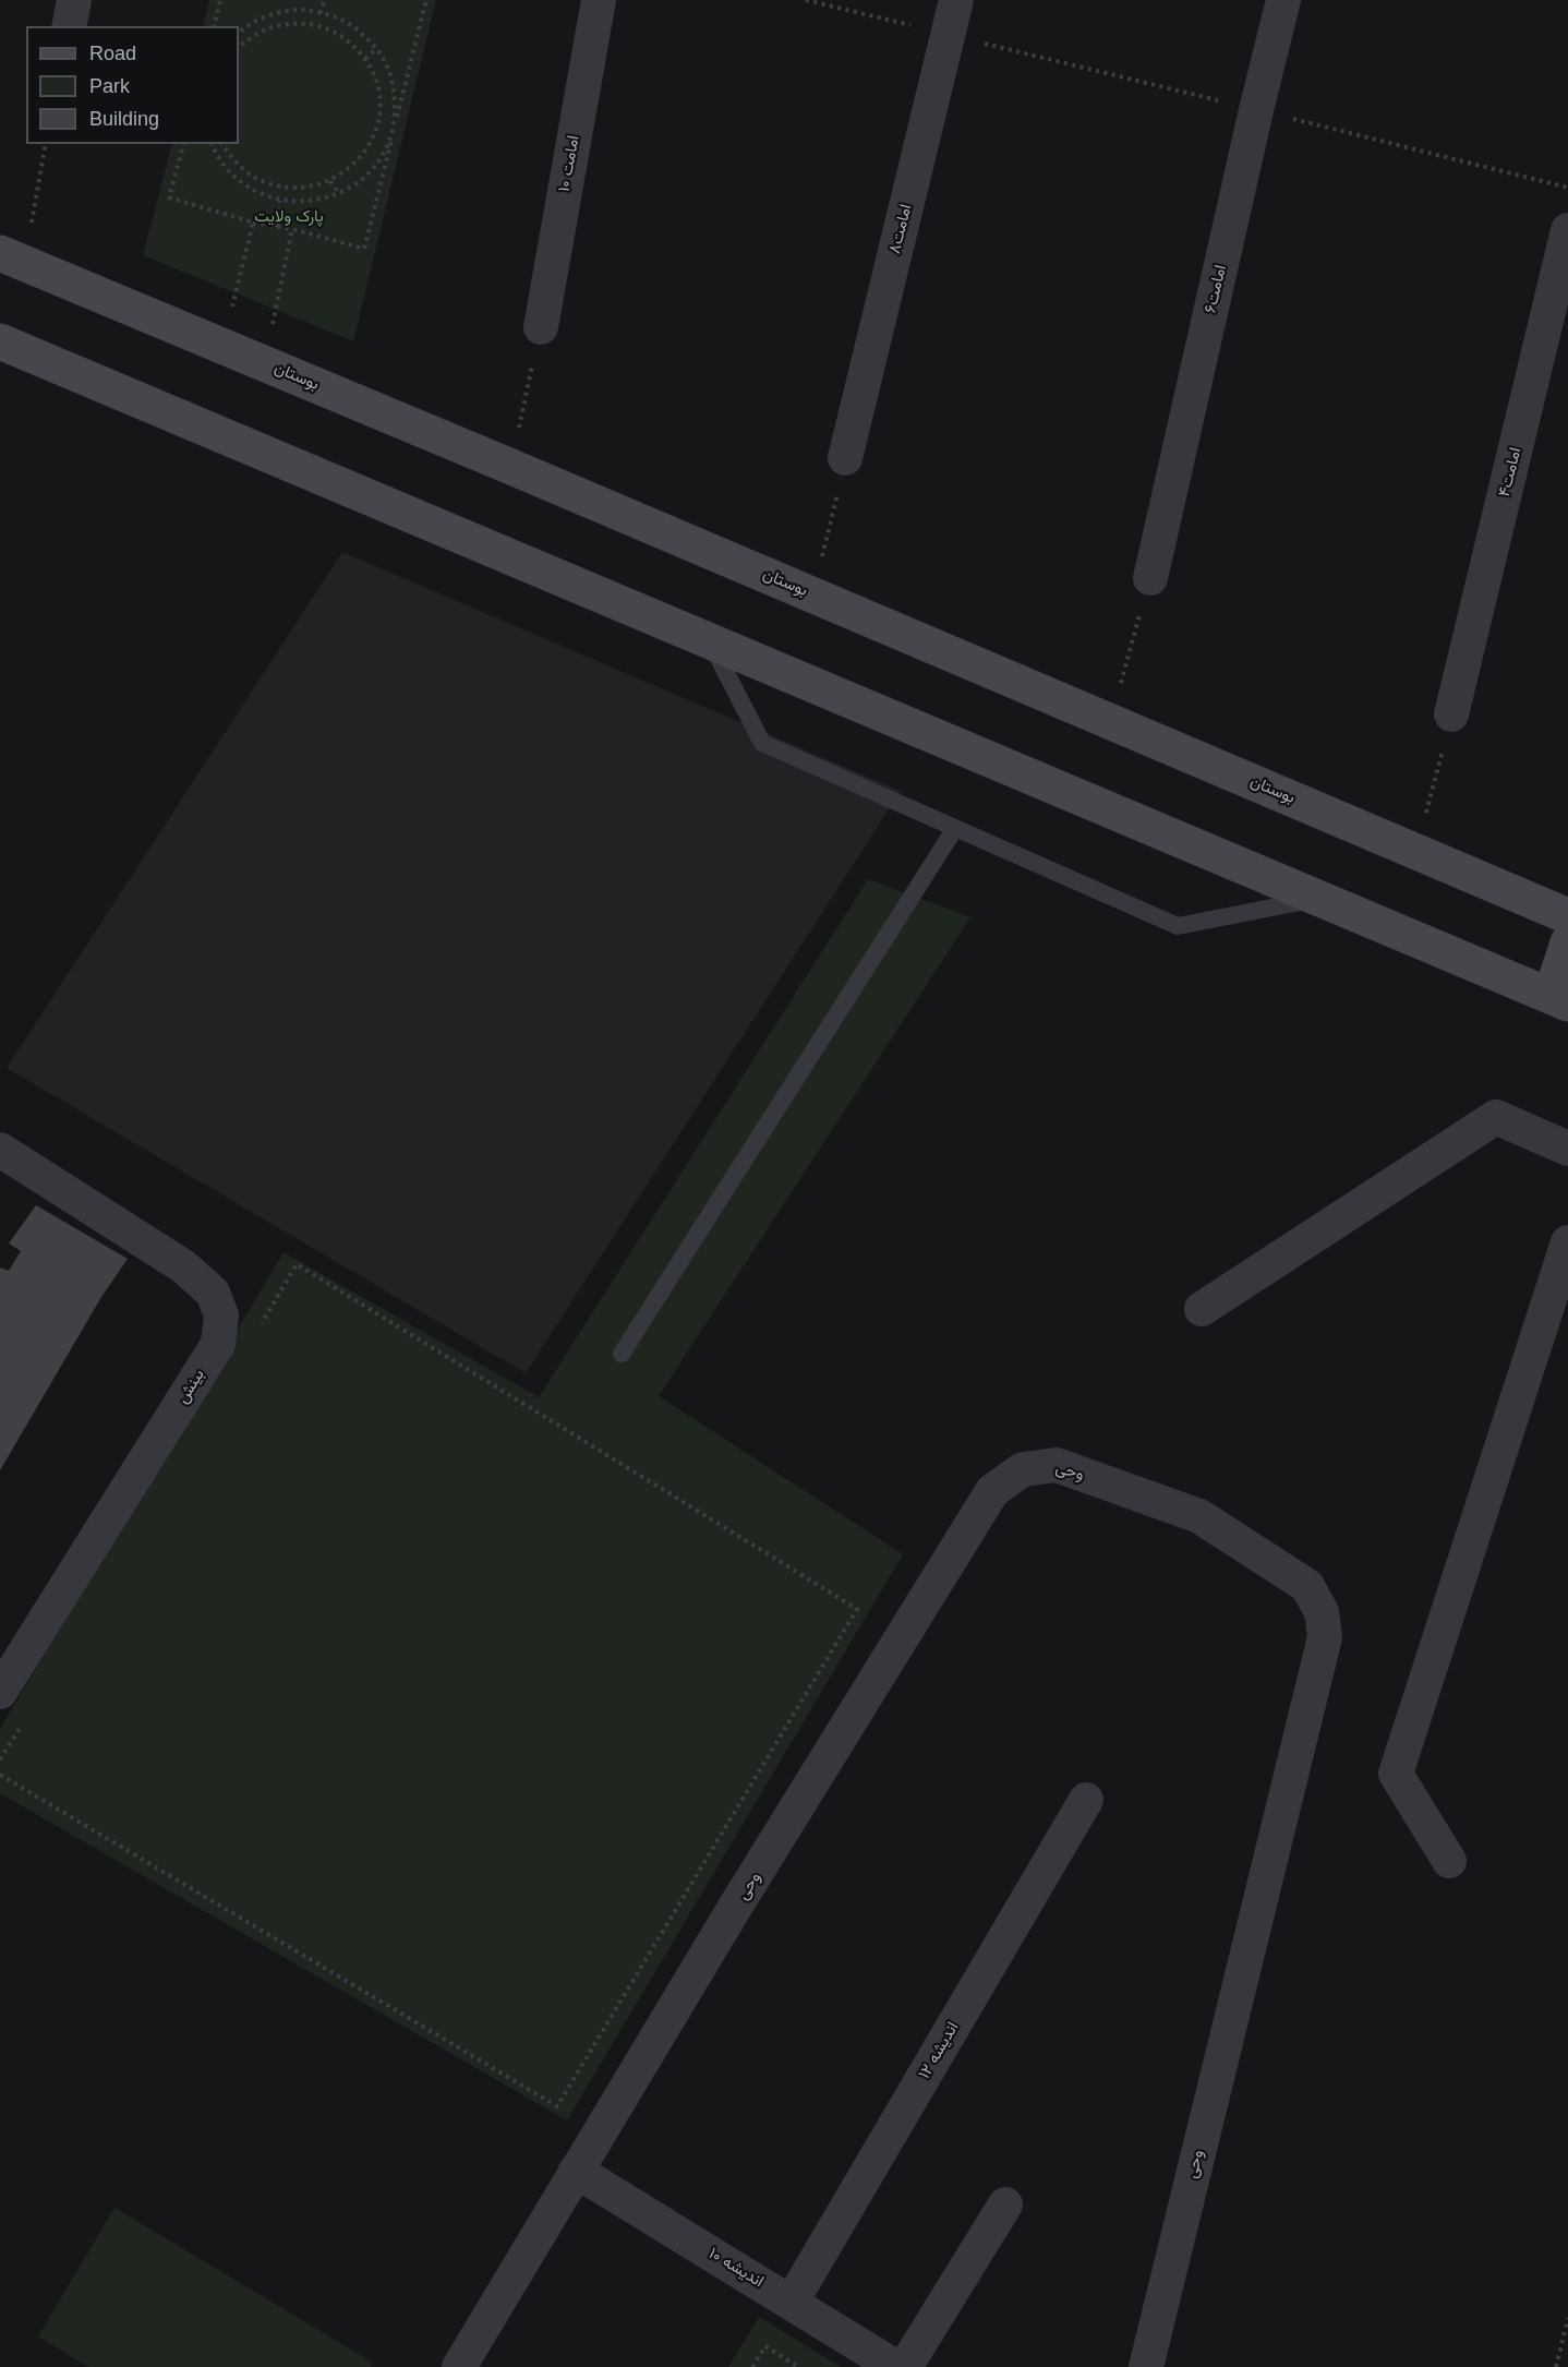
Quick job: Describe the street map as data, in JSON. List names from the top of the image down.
{
  "streets": {
    "street": [
      "امامت ۱۰",
      "امامت۸",
      "امامت۶",
      "بوستان",
      "امامت۴",
      "بینش",
      "وحی",
      "اندیشه ۱۲",
      "اندیشه ۱۰"
    ]
  },
  "crossings": [
    ["وحی", "اندیشه ۱۰"],
    ["اندیشه ۱۲", "اندیشه ۱۰"]
  ],
  "parks": ["پارک ولایت"],
  "legend": ["Road", "Park", "Building"]
}
